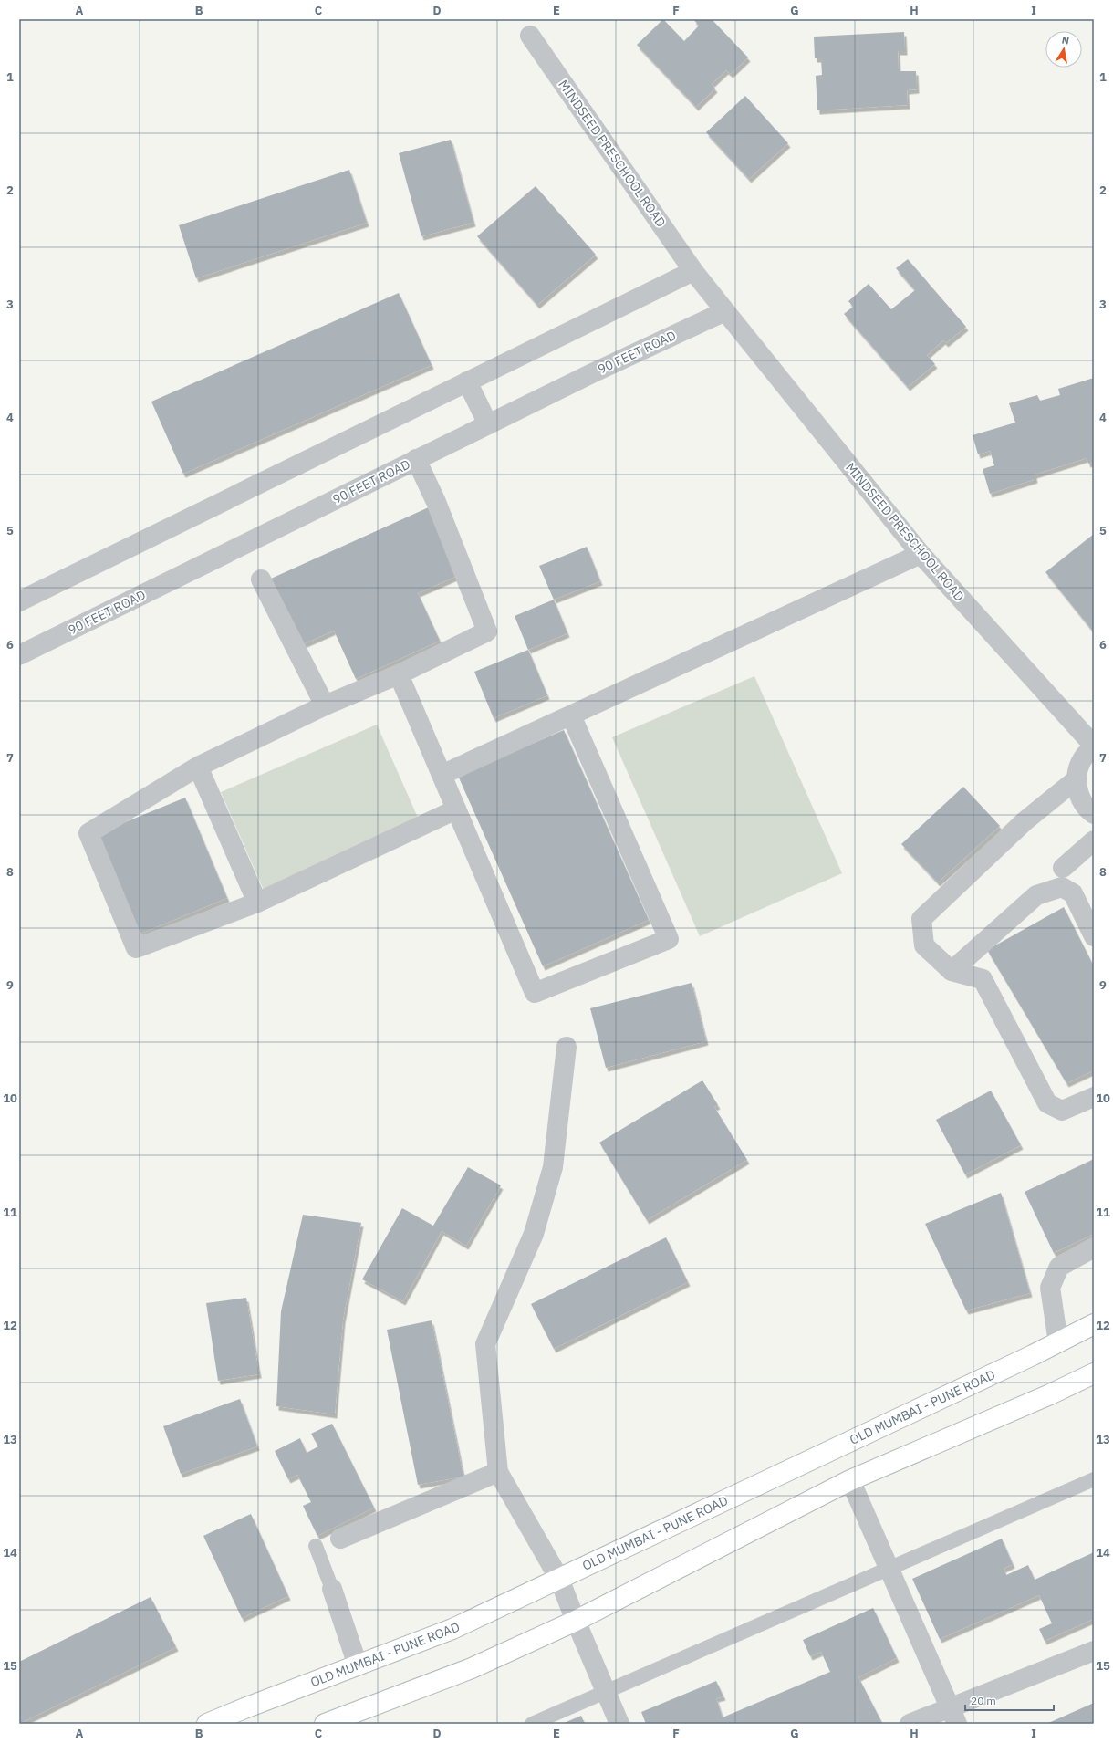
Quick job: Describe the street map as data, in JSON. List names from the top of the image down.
{
  "streets": {
    "main road": ["OLD MUMBAI - PUNE ROAD"],
    "street": ["MINDSEED PRESCHOOL ROAD", "90 FEET ROAD"]
  },
  "crossings": [
    ["MINDSEED PRESCHOOL ROAD", "90 FEET ROAD"]
  ],
  "scale_bar": "20 m",
  "north": "top",
  "grid": {
    "columns": [
      "A",
      "B",
      "C",
      "D",
      "E",
      "F",
      "G",
      "H",
      "I"
    ],
    "rows": [
      "1",
      "2",
      "3",
      "4",
      "5",
      "6",
      "7",
      "8",
      "9",
      "10",
      "11",
      "12",
      "13",
      "14",
      "15"
    ]
  }
}
